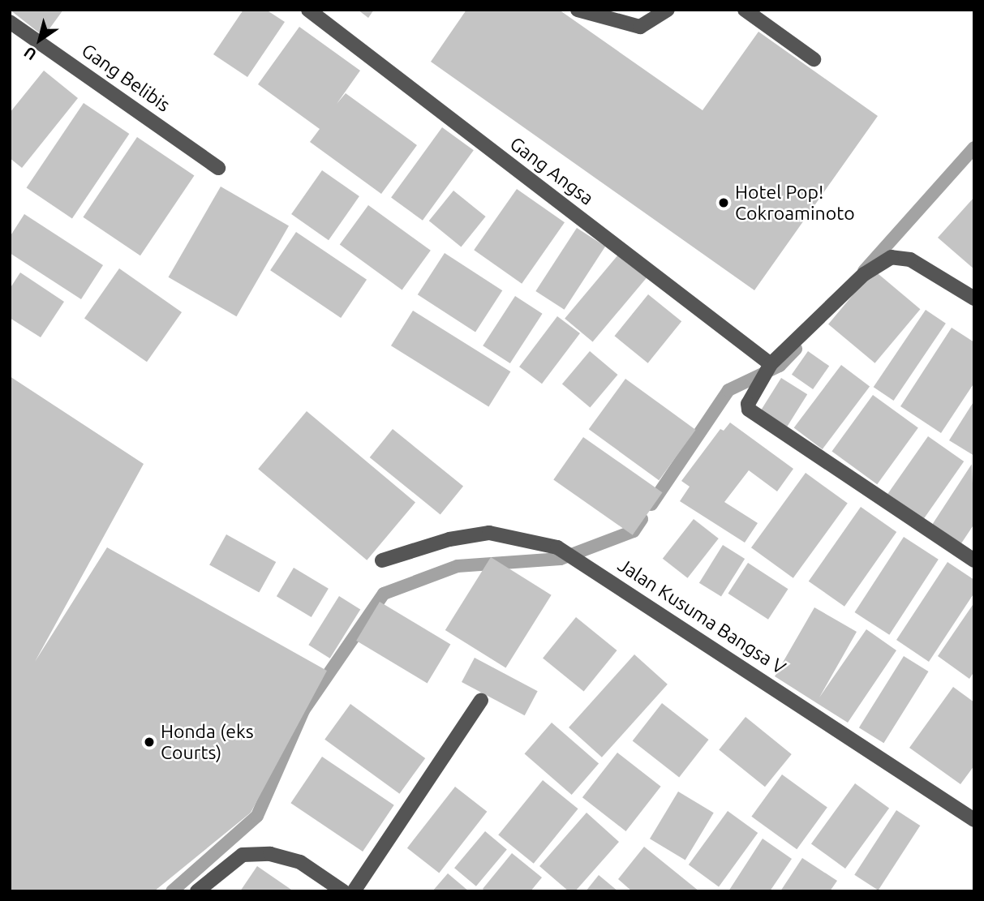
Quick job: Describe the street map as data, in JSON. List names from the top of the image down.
{
  "streets": {
    "street": ["Gang Belibis", "Gang Angsa", "Jalan Kusuma Bangsa V"]
  },
  "places": ["Hotel Pop! Cokroaminoto", "Honda (eks Courts)"],
  "north": "bottom left"
}
